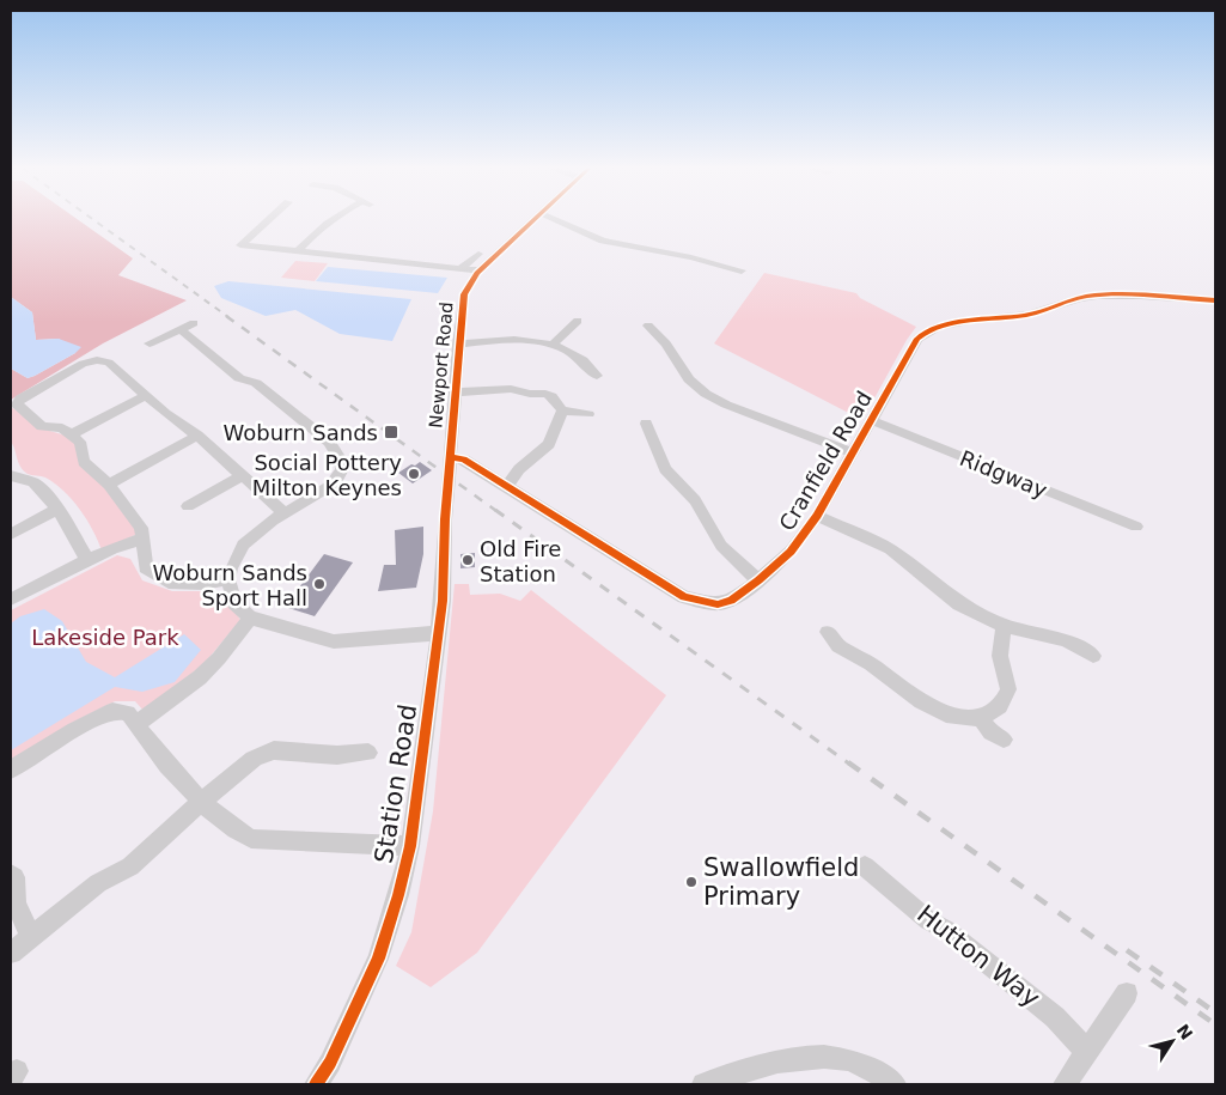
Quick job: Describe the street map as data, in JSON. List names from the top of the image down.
{
  "streets": {
    "street": [
      "Newport Road",
      "Cranfield Road",
      "Ridgway",
      "Station Road",
      "Hutton Way"
    ]
  },
  "crossings": [
    ["Newport Road", "Cranfield Road"],
    ["Newport Road", "Station Road"],
    ["Cranfield Road", "Ridgway"],
    ["Cranfield Road", "Station Road"]
  ],
  "parks": ["Lakeside Park"],
  "places": {
    "transit": ["Woburn Sands"],
    "other": [
      "Social Pottery Milton Keynes",
      "Old Fire Station",
      "Woburn Sands Sport Hall",
      "Swallowfield Primary"
    ]
  },
  "north": "top right"
}
